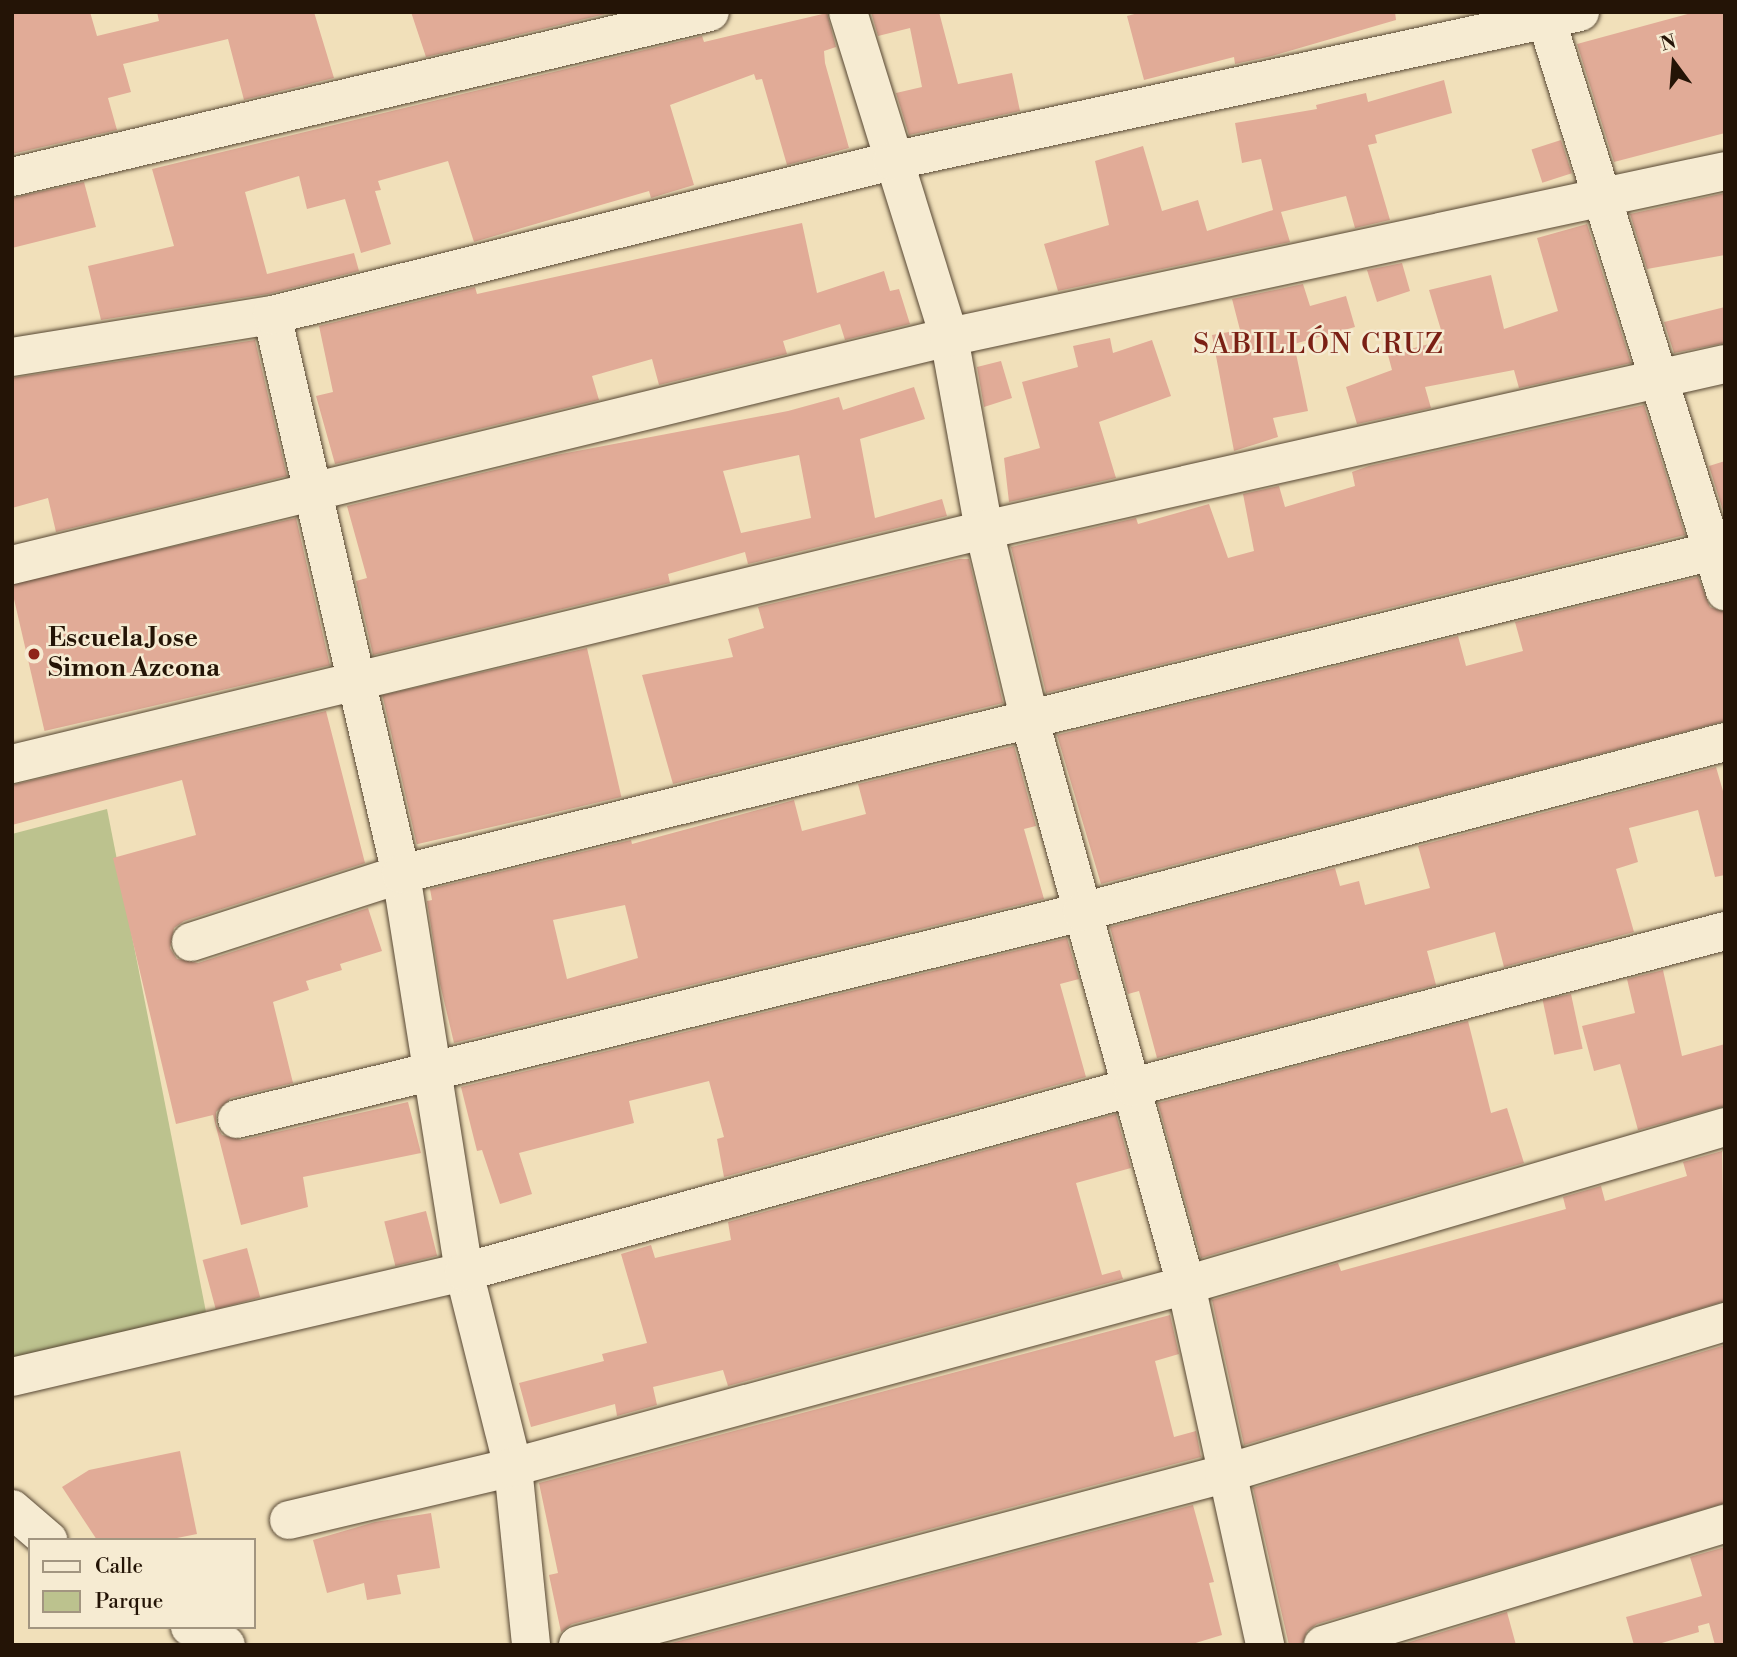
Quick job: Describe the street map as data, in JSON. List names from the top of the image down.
{
  "districts": ["SABILLÓN CRUZ"],
  "places": ["Escuela Jose Simon Azcona"],
  "legend": ["Calle", "Parque"],
  "north": "top"
}
